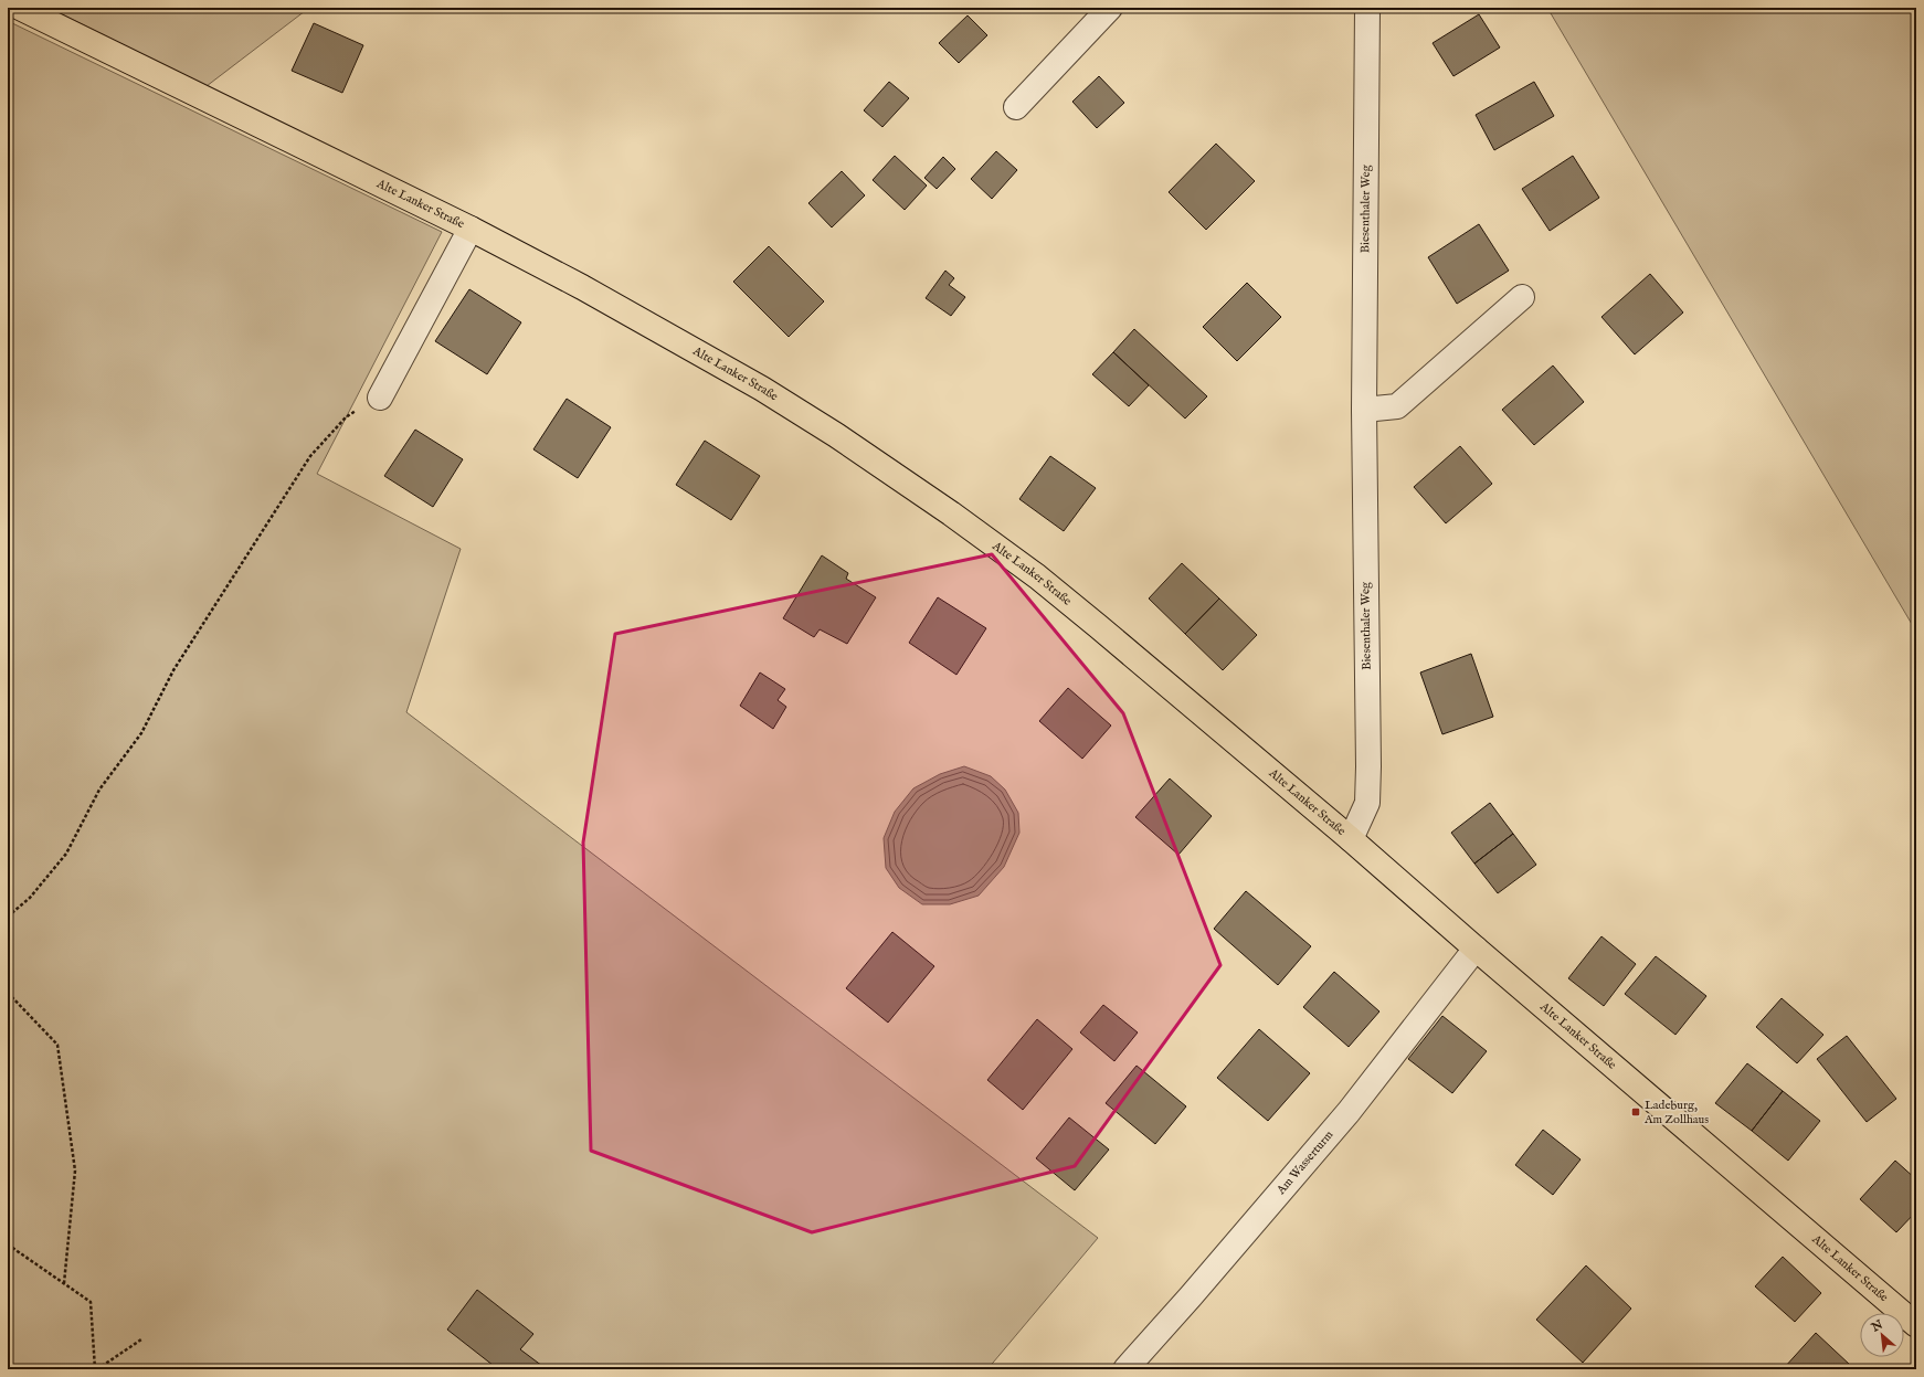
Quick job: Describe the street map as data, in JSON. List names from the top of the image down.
{
  "streets": {
    "main road": ["Alte Lanker Straße"],
    "street": ["Biesenthaler Weg", "Am Wasserturm"]
  },
  "crossings": [
    ["Alte Lanker Straße", "Biesenthaler Weg"],
    ["Alte Lanker Straße", "Am Wasserturm"]
  ],
  "places": {
    "transit": ["Ladeburg, Am Zollhaus"]
  },
  "north": "top left"
}
